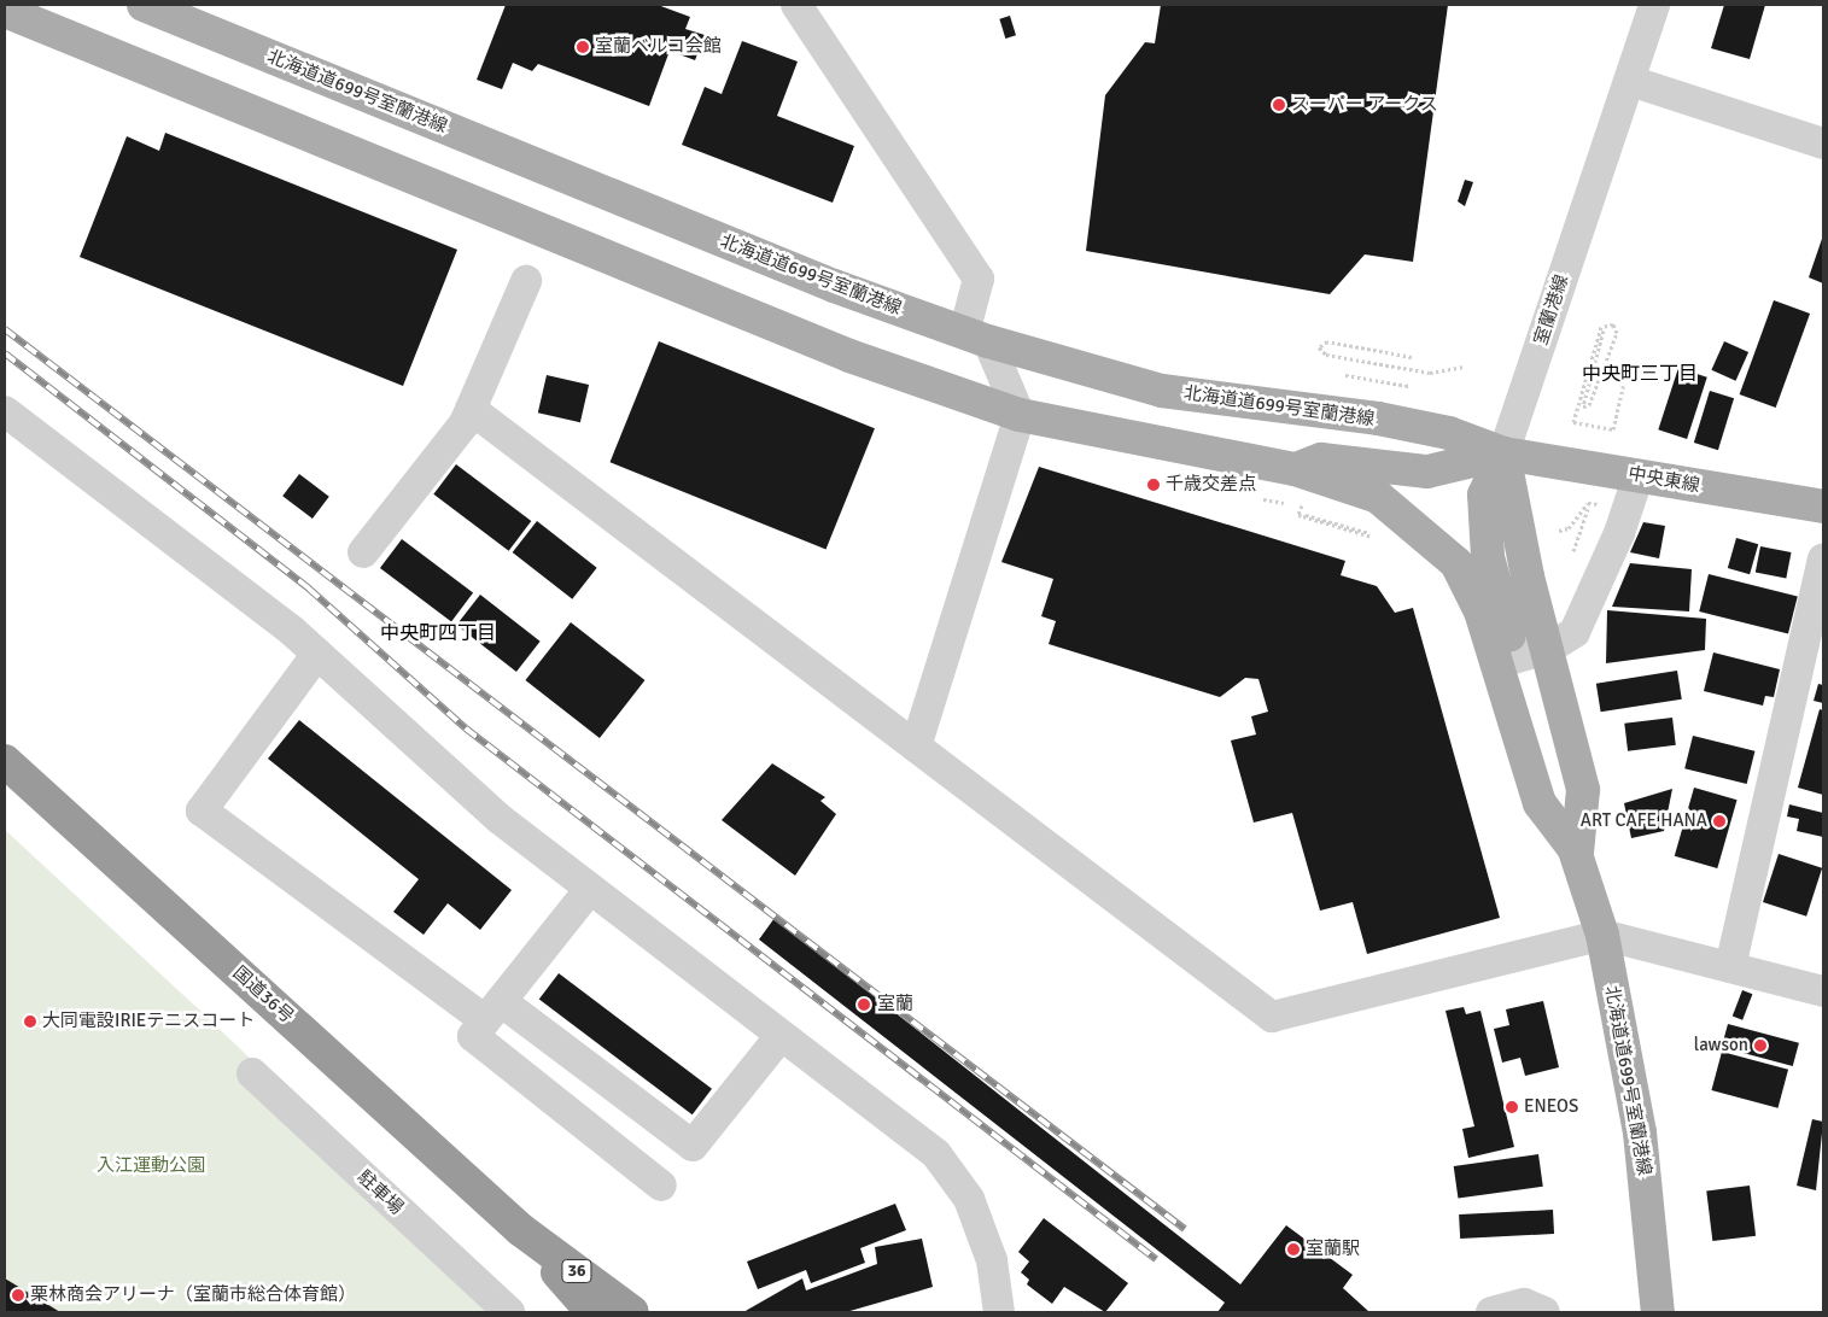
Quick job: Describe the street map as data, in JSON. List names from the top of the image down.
{
  "streets": {
    "highway": ["国道36号", "36"],
    "main road": ["北海道道699号室蘭港線", "中央東線"],
    "street": ["室蘭港線", "駐車場"]
  },
  "crossings": [
    ["北海道道699号室蘭港線", "室蘭港線"],
    ["北海道道699号室蘭港線", "中央東線"],
    ["室蘭港線", "中央東線"]
  ],
  "districts": ["中央町三丁目", "中央町四丁目"],
  "parks": ["入江運動公園"],
  "places": [
    "室蘭ベルコ会館",
    "スーパー アークス",
    "千歳交差点",
    "ART CAFE HANA",
    "室蘭",
    "大同電設IRIEテニスコート",
    "lawson",
    "ENEOS",
    "室蘭駅",
    "栗林商会アリーナ（室蘭市総合体育館）"
  ]
}
